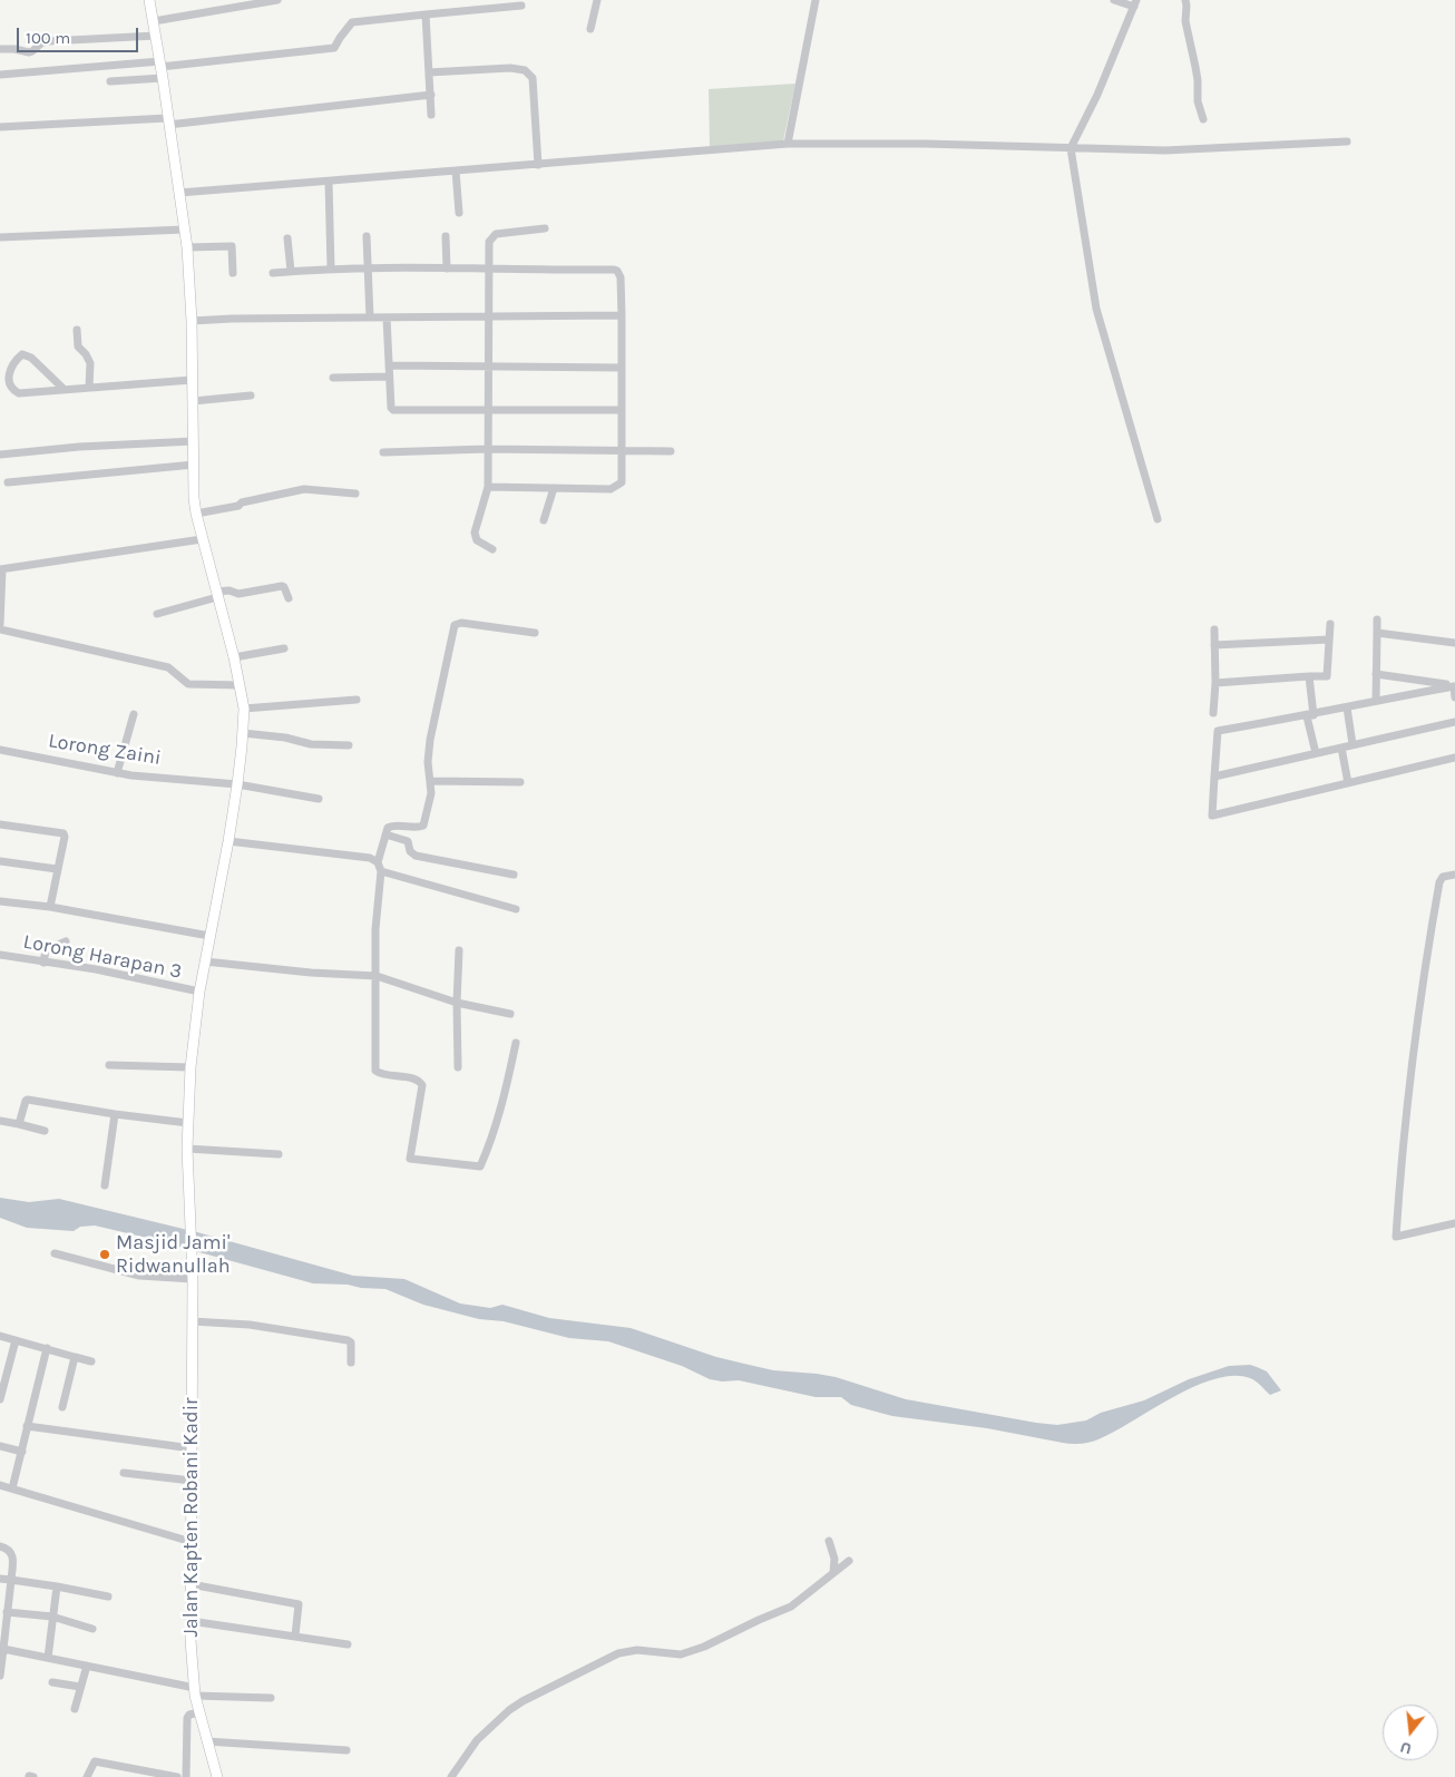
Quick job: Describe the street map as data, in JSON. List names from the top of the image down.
{
  "streets": {
    "main road": ["Jalan Kapten Robani Kadir"],
    "street": ["Lorong Zaini", "Lorong Harapan 3"]
  },
  "crossings": [
    ["Lorong Zaini", "Jalan Kapten Robani Kadir"],
    ["Lorong Harapan 3", "Jalan Kapten Robani Kadir"]
  ],
  "places": ["Masjid Jami' Ridwanullah"],
  "scale_bar": "100 m",
  "north": "bottom"
}
